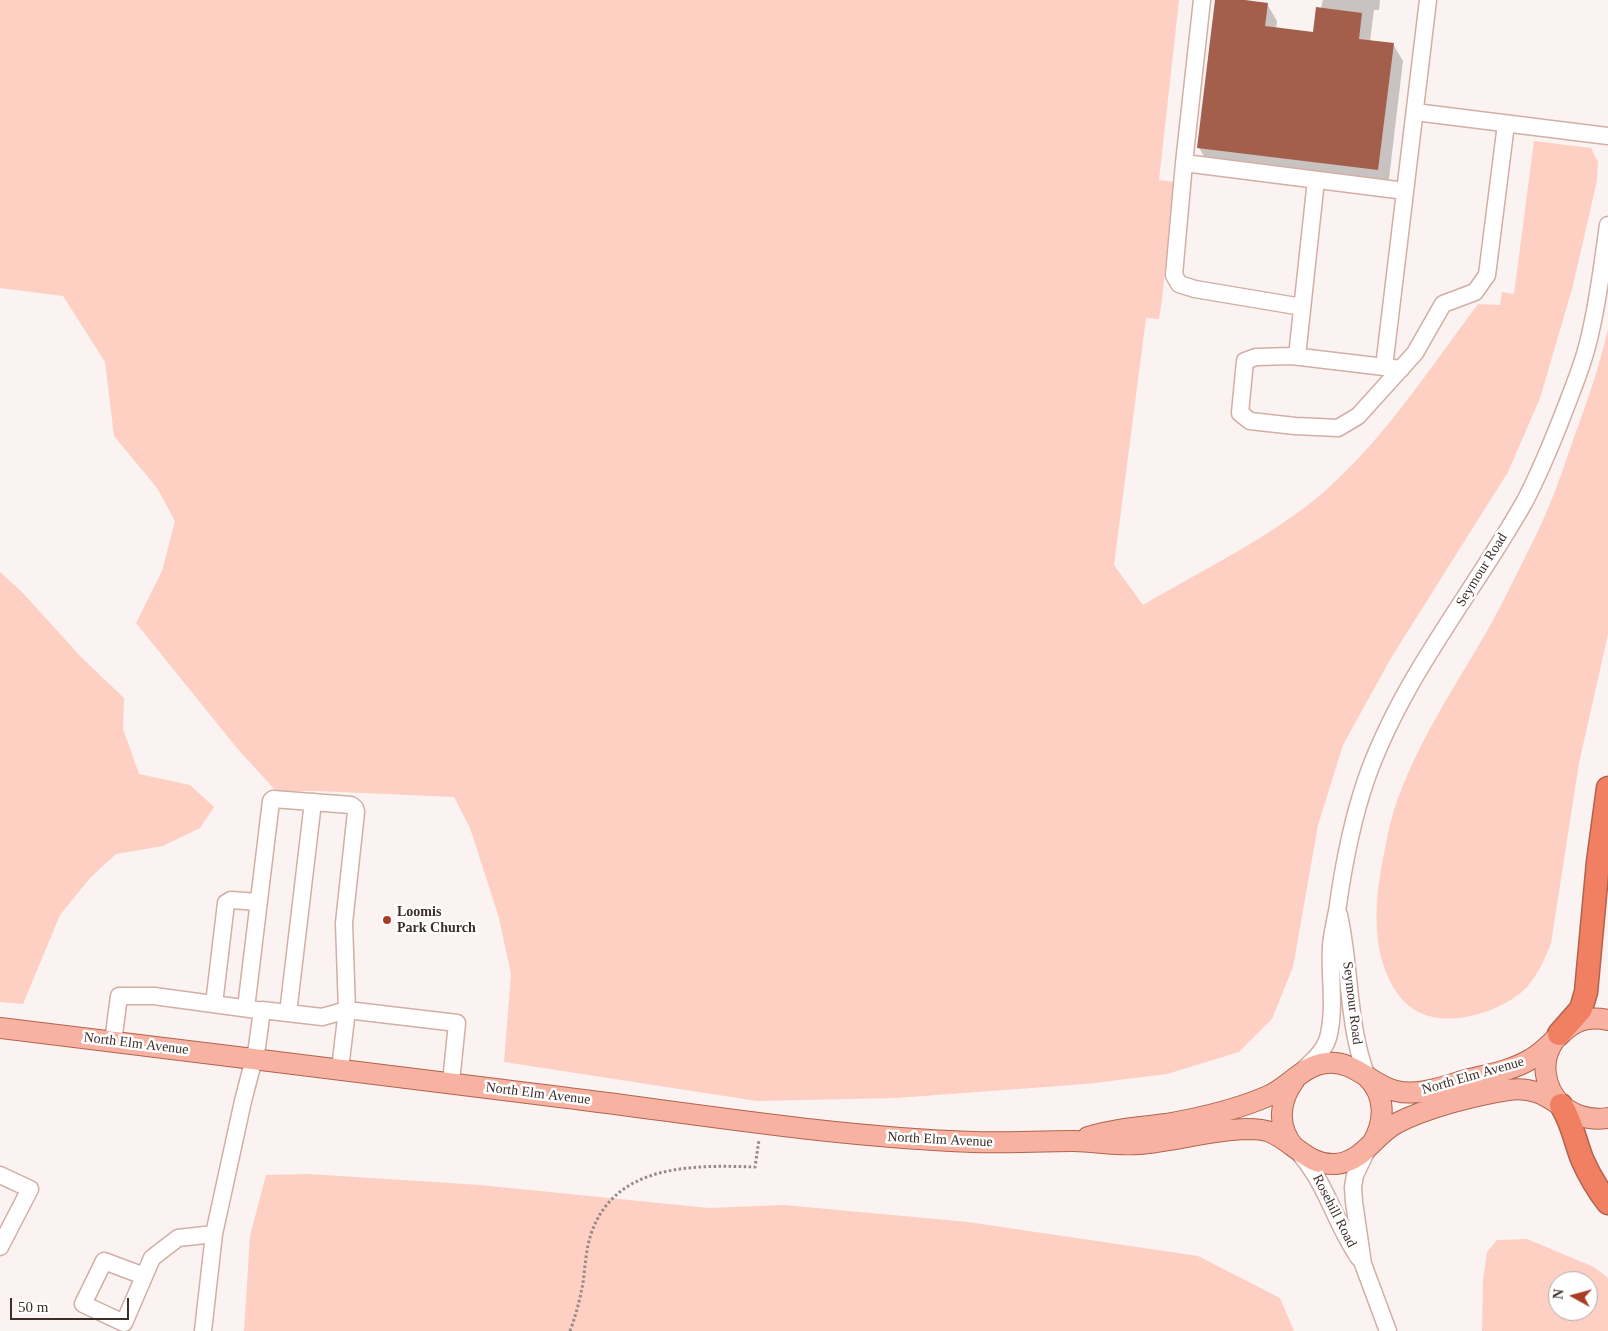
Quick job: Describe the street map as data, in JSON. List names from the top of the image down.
{
  "streets": {
    "main road": ["Seymour Road", "North Elm Avenue", "Rosehill Road"]
  },
  "crossings": [
    ["Seymour Road", "North Elm Avenue"],
    ["Seymour Road", "Rosehill Road"],
    ["North Elm Avenue", "Rosehill Road"]
  ],
  "places": ["Loomis Park Church"],
  "scale_bar": "50 m",
  "north": "left"
}
